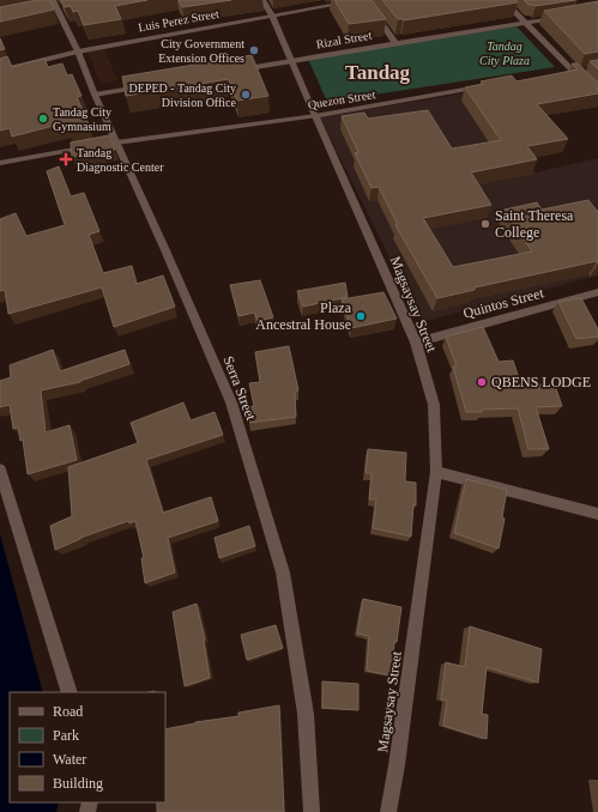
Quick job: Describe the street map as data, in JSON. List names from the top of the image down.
{
  "streets": {
    "street": [
      "Luis Perez Street",
      "Rizal Street",
      "Quezon Street",
      "Quintos Street",
      "Magsaysay Street",
      "Serra Street"
    ]
  },
  "crossings": [
    ["Luis Perez Street", "Magsaysay Street"],
    ["Luis Perez Street", "Serra Street"],
    ["Rizal Street", "Magsaysay Street"],
    ["Quezon Street", "Magsaysay Street"],
    ["Quezon Street", "Serra Street"],
    ["Quintos Street", "Magsaysay Street"]
  ],
  "districts": ["Tandag"],
  "parks": ["Tandag City Plaza"],
  "places": {
    "other": [
      "City Government Extension Offices",
      "DEPED - Tandag City Division Office",
      "Tandag City Gymnasium",
      "Saint Theresa College",
      "Plaza Ancestral House",
      "QBENS LODGE"
    ],
    "health": ["Tandag Diagnostic Center"]
  },
  "legend": [
    "Road",
    "Park",
    "Water",
    "Building"
  ]
}
